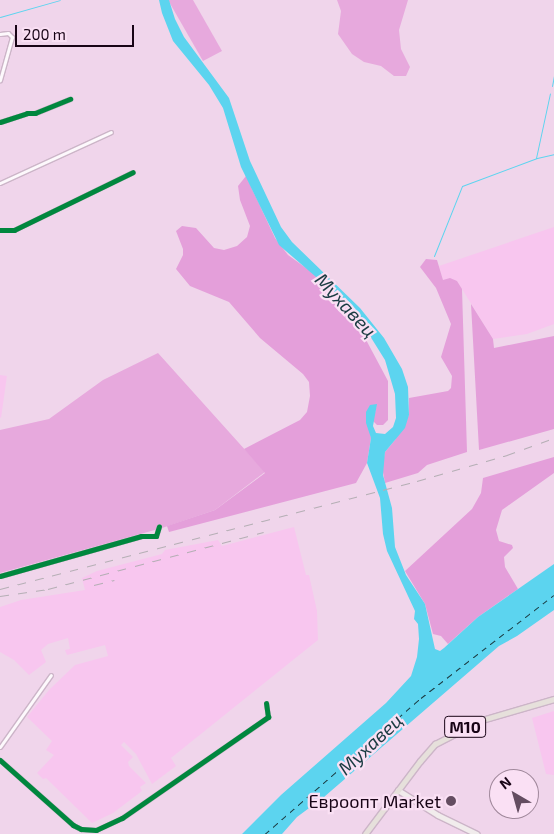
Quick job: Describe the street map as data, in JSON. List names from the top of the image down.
{
  "streets": {
    "main road": ["М10"]
  },
  "water": ["Мухавец"],
  "places": ["Евроопт Market"],
  "scale_bar": "200 m",
  "north": "top left"
}
